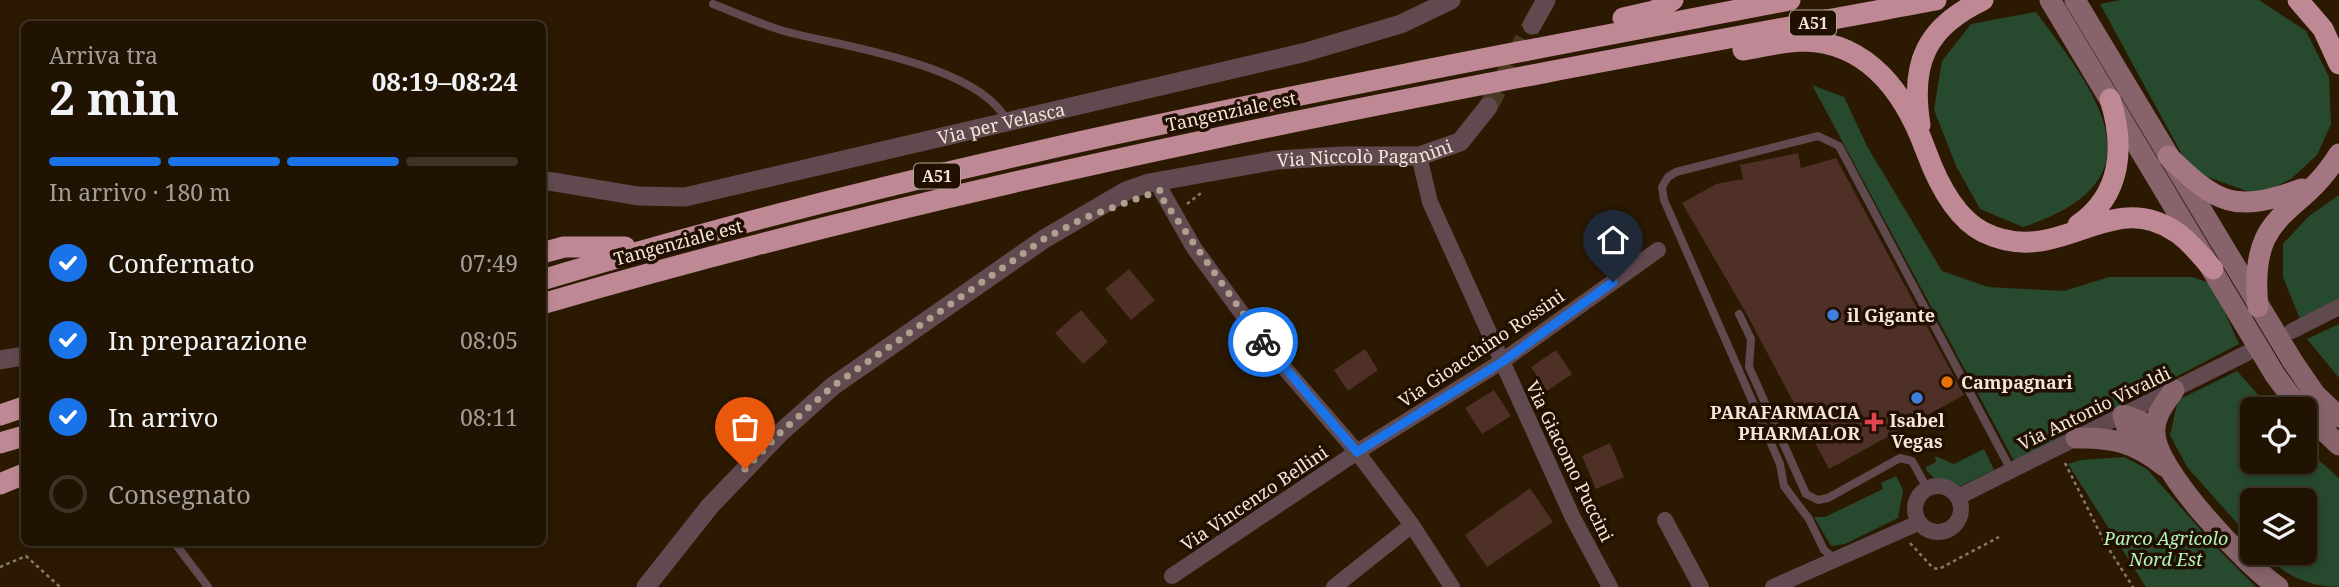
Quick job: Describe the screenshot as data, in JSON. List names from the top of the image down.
{
  "streets": {
    "highway": ["A51", "Tangenziale est"],
    "street": [
      "Via per Velasca",
      "Via Niccolò Paganini",
      "Via Gioacchino Rossini",
      "Via Antonio Vivaldi",
      "Via Giacomo Puccini",
      "Via Vincenzo Bellini"
    ]
  },
  "crossings": [
    ["Via Niccolò Paganini", "Via Giacomo Puccini"],
    ["Via Gioacchino Rossini", "Via Giacomo Puccini"],
    ["Via Gioacchino Rossini", "Via Vincenzo Bellini"]
  ],
  "parks": ["Parco Agricolo Nord Est"],
  "places": {
    "other": ["il Gigante", "Campagnari", "Isabel Vegas"],
    "health": ["PARAFARMACIA PHARMALOR"]
  },
  "page": {
    "heading": ["2 min", "Arriva tra", "08:19–08:24"],
    "bar": "In arrivo · 180 m",
    "list": [
      ["Confermato", "07:49"],
      ["In preparazione", "08:05"],
      ["In arrivo", "08:11"],
      "Consegnato"
    ]
  }
}
